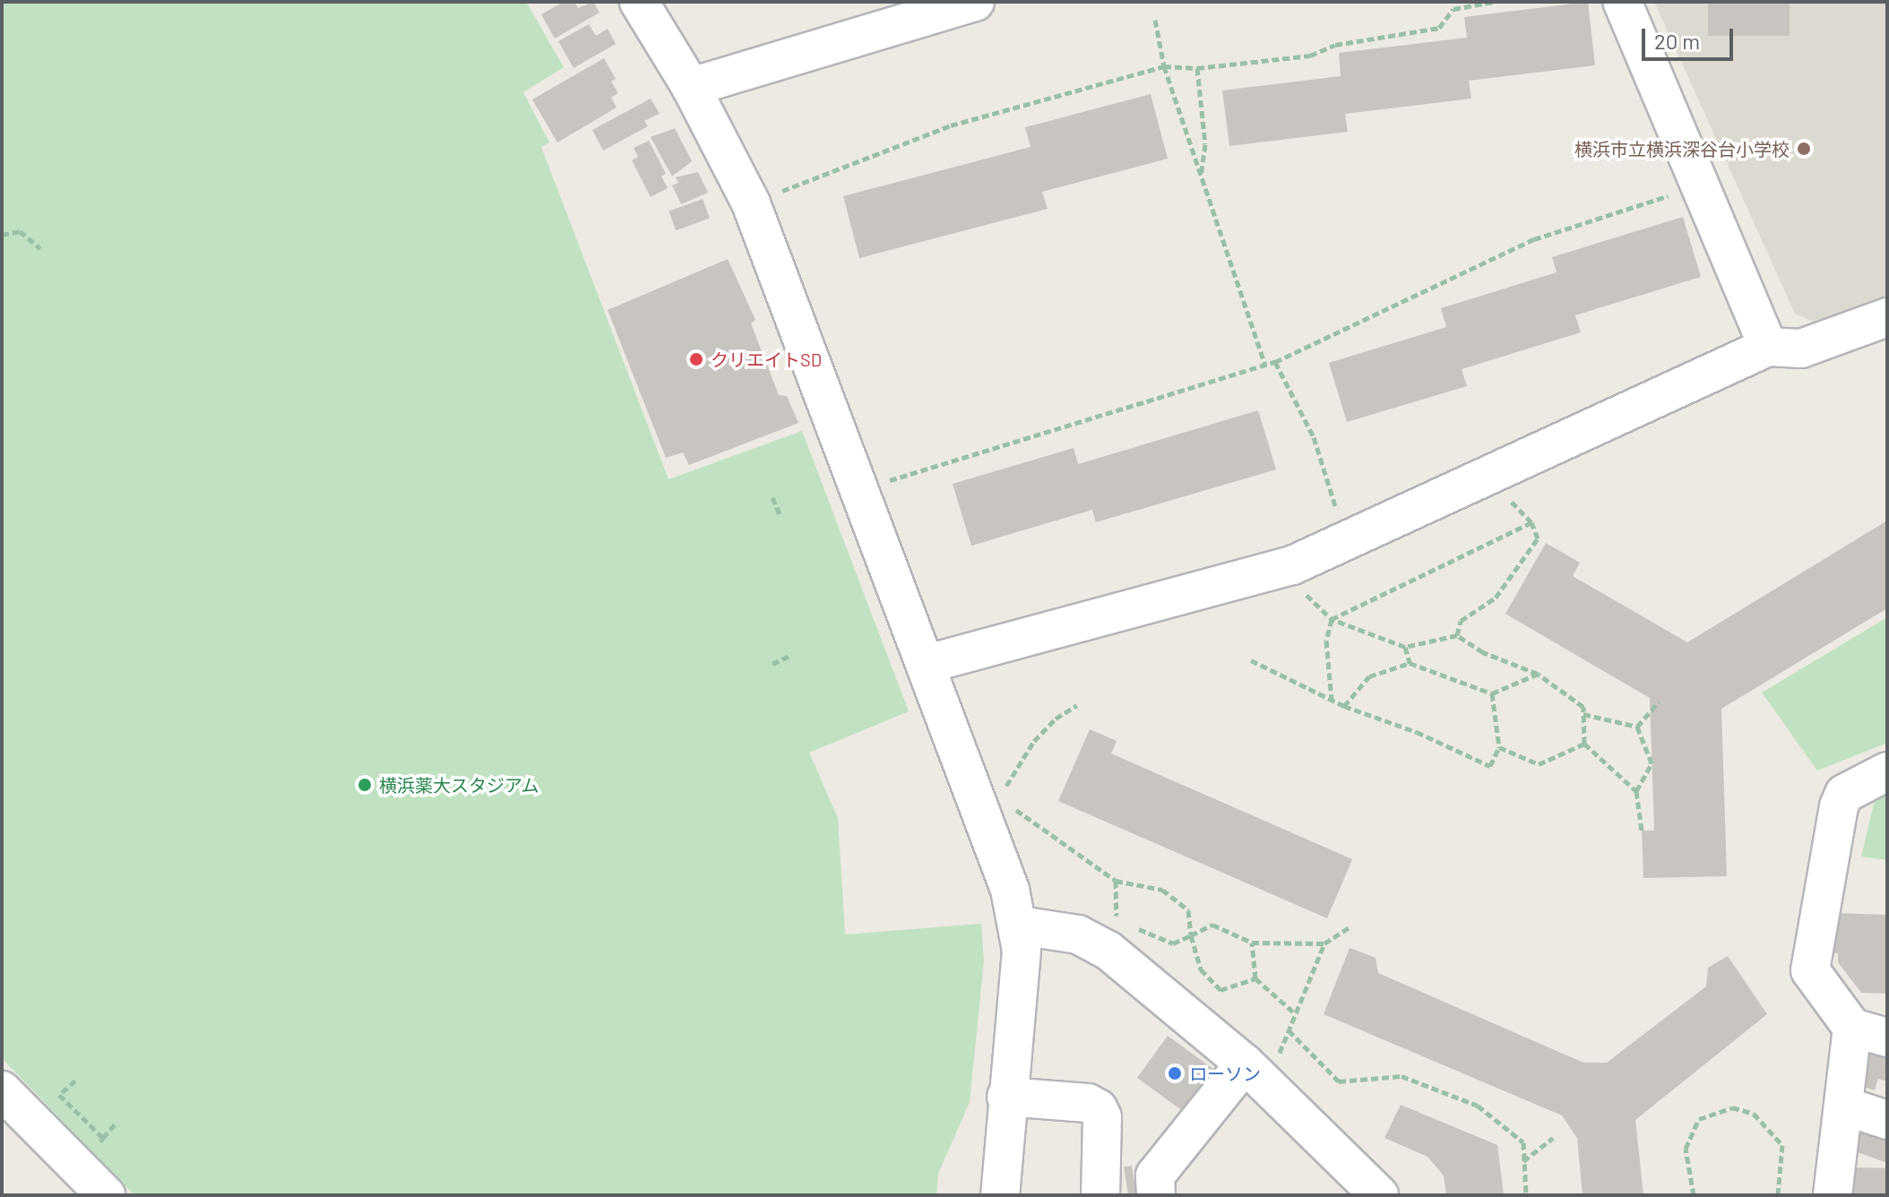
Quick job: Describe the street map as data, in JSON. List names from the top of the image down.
{
  "places": [
    "横浜市立横浜深谷台小学校",
    "クリエイトSD",
    "横浜薬大スタジアム",
    "ローソン"
  ],
  "scale_bar": "20 m"
}
